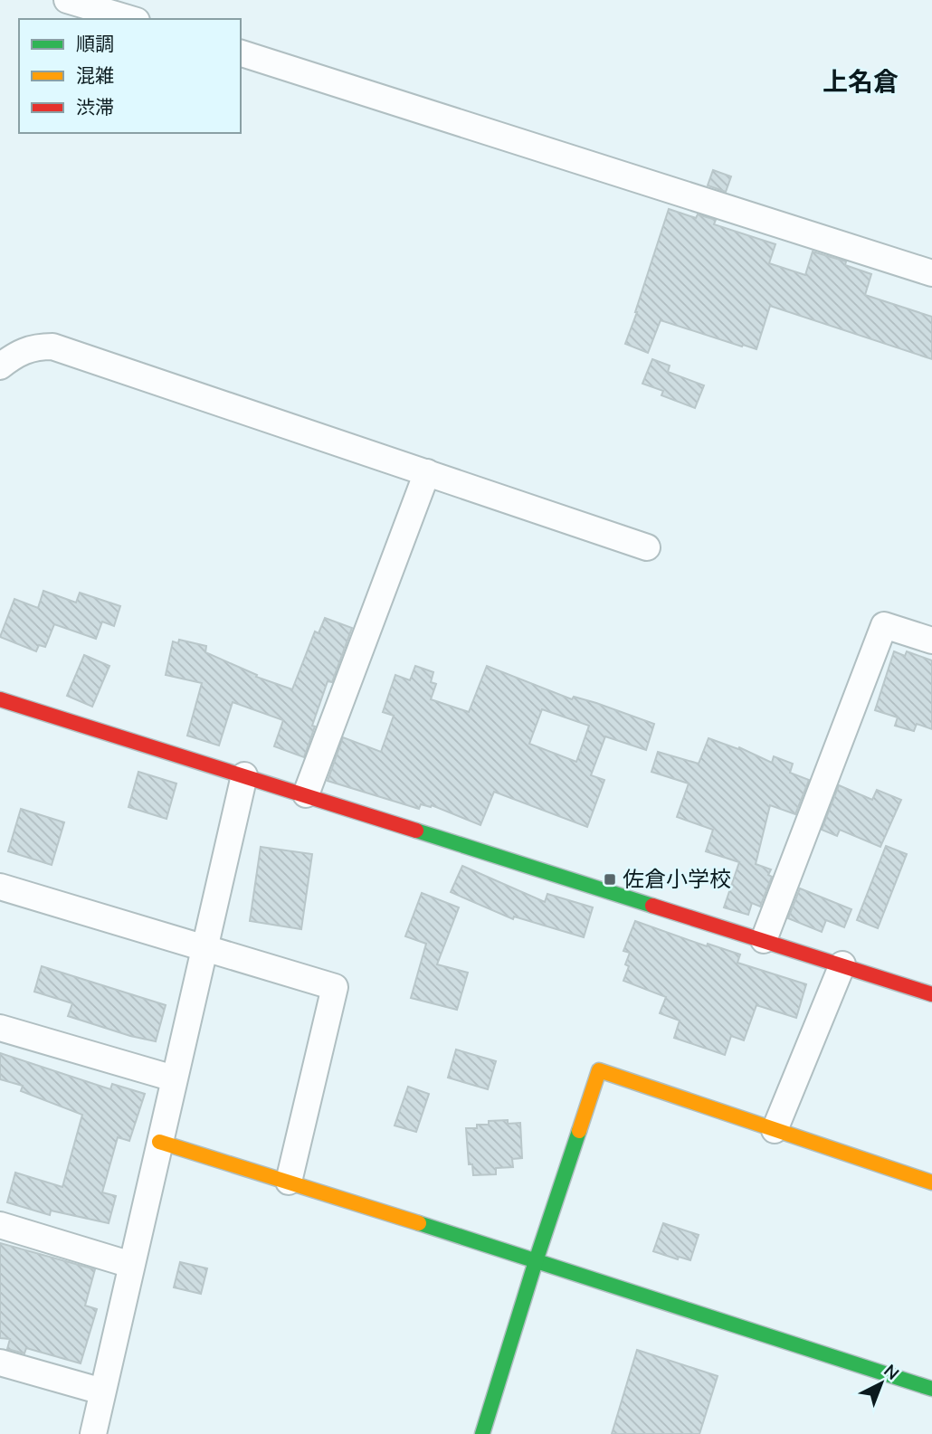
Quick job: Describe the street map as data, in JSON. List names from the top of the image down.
{
  "districts": ["上名倉"],
  "places": {
    "transit": ["佐倉小学校"]
  },
  "legend": ["順調", "混雑", "渋滞"],
  "north": "top right"
}
